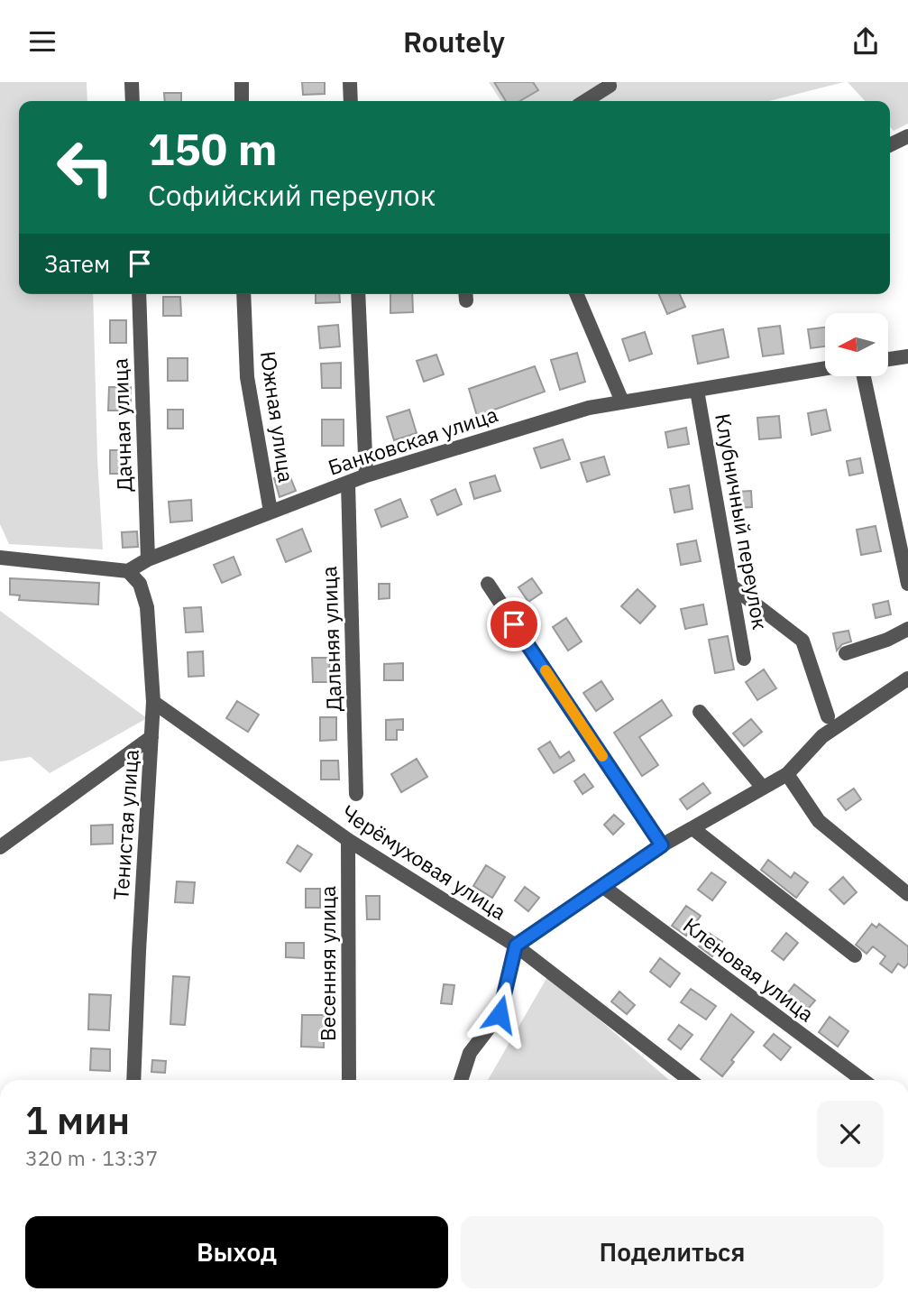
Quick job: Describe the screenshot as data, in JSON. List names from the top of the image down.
{
  "streets": {
    "street": [
      "Южная улица",
      "Дачная улица",
      "Банковская улица",
      "Клубничный переулок",
      "Дальняя улица",
      "Тенистая улица",
      "Черёмуховая улица",
      "Весенняя улица",
      "Кленовая улица"
    ]
  },
  "crossings": [
    ["Южная улица", "Банковская улица"],
    ["Дачная улица", "Банковская улица"],
    ["Банковская улица", "Клубничный переулок"],
    ["Банковская улица", "Дальняя улица"],
    ["Банковская улица", "Тенистая улица"],
    ["Тенистая улица", "Черёмуховая улица"],
    ["Черёмуховая улица", "Весенняя улица"]
  ],
  "north": "left",
  "page": {
    "header": "Routely",
    "turn": ["150 m", "Софийский переулок"],
    "then": "Затем",
    "heading": ["1 мин", "320 m · 13:37"],
    "buttons": ["Выход", "Поделиться"]
  }
}
